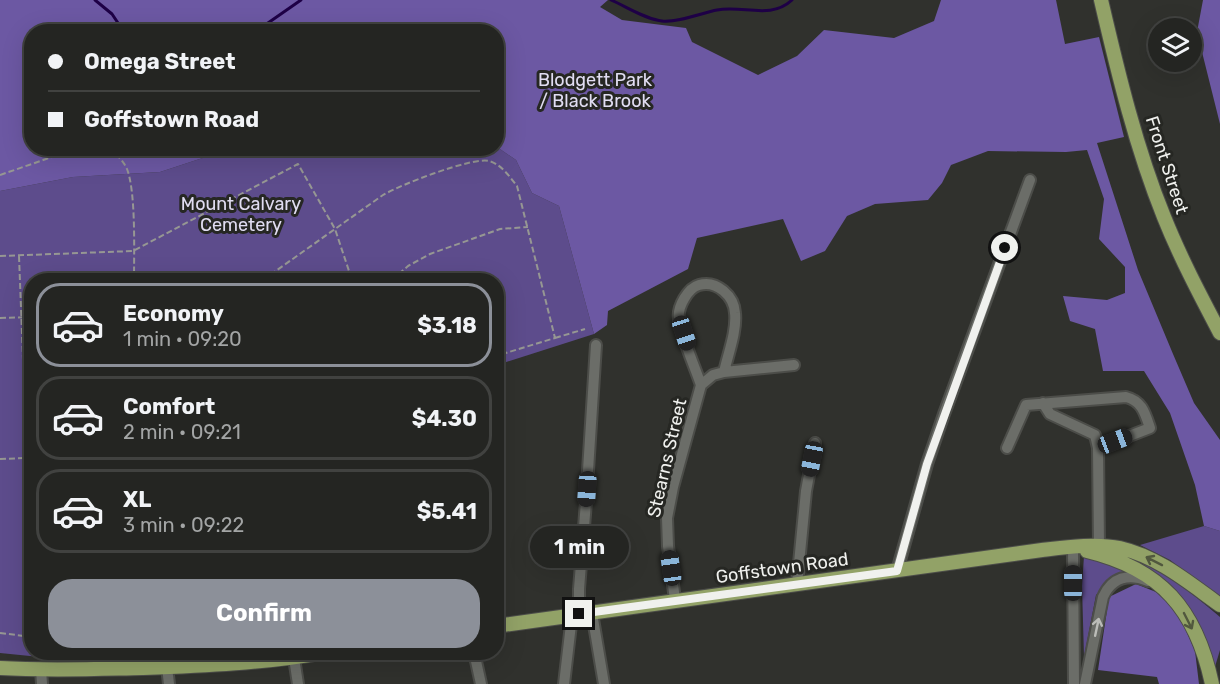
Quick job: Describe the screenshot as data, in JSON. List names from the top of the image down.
{
  "streets": {
    "main road": ["Front Street", "Goffstown Road"],
    "street": ["Stearns Street"]
  },
  "crossings": [
    ["Stearns Street", "Goffstown Road"]
  ],
  "parks": ["Blodgett Park / Black Brook", "Mount Calvary Cemetery"],
  "page": {
    "banner": ["Omega Street", "Goffstown Road"],
    "list": [
      {
        "name": "Economy",
        "note": "1 min · 09:20",
        "value": "$3.18"
      },
      {
        "name": "Comfort",
        "note": "2 min · 09:21",
        "value": "$4.30"
      },
      {
        "name": "XL",
        "note": "3 min · 09:22",
        "value": "$5.41"
      }
    ],
    "bubble": "1 min",
    "buttons": "Confirm"
  }
}
